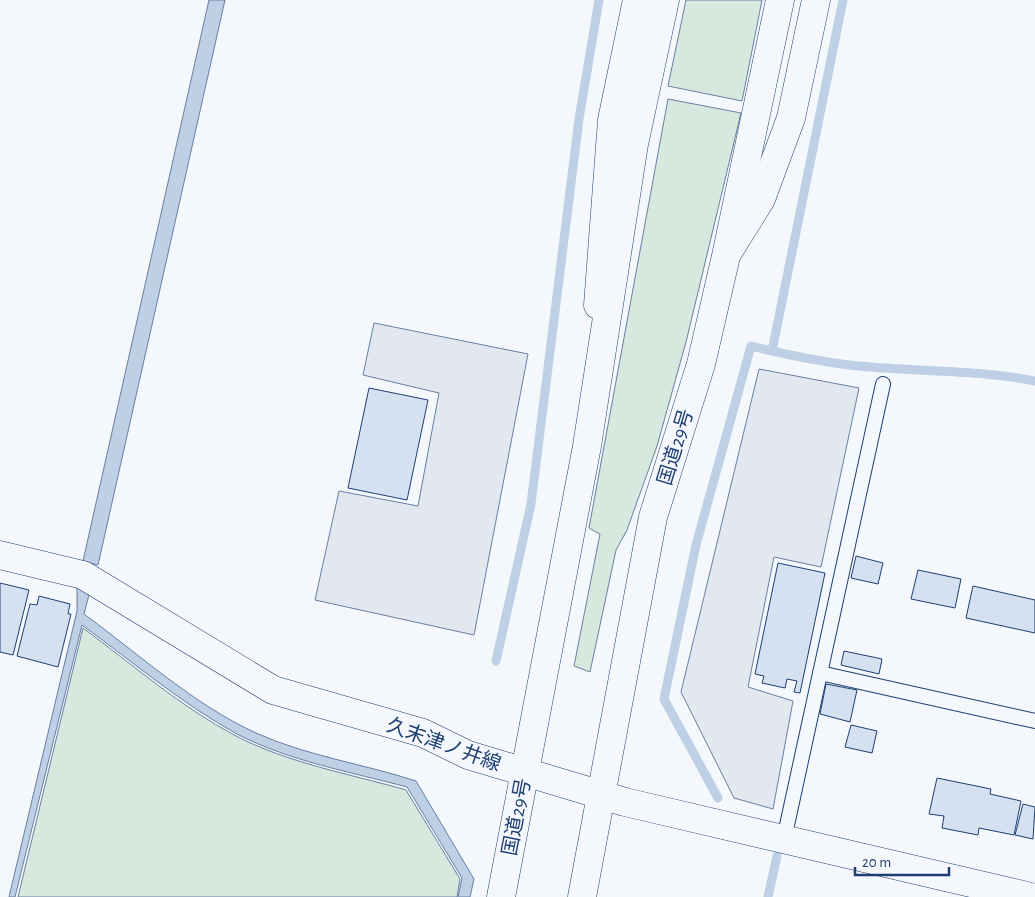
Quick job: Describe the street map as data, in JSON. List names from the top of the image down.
{
  "streets": {
    "main road": ["国道29号", "久末津ノ井線"]
  },
  "crossings": [
    ["国道29号", "久末津ノ井線"]
  ],
  "scale_bar": "20 m"
}
